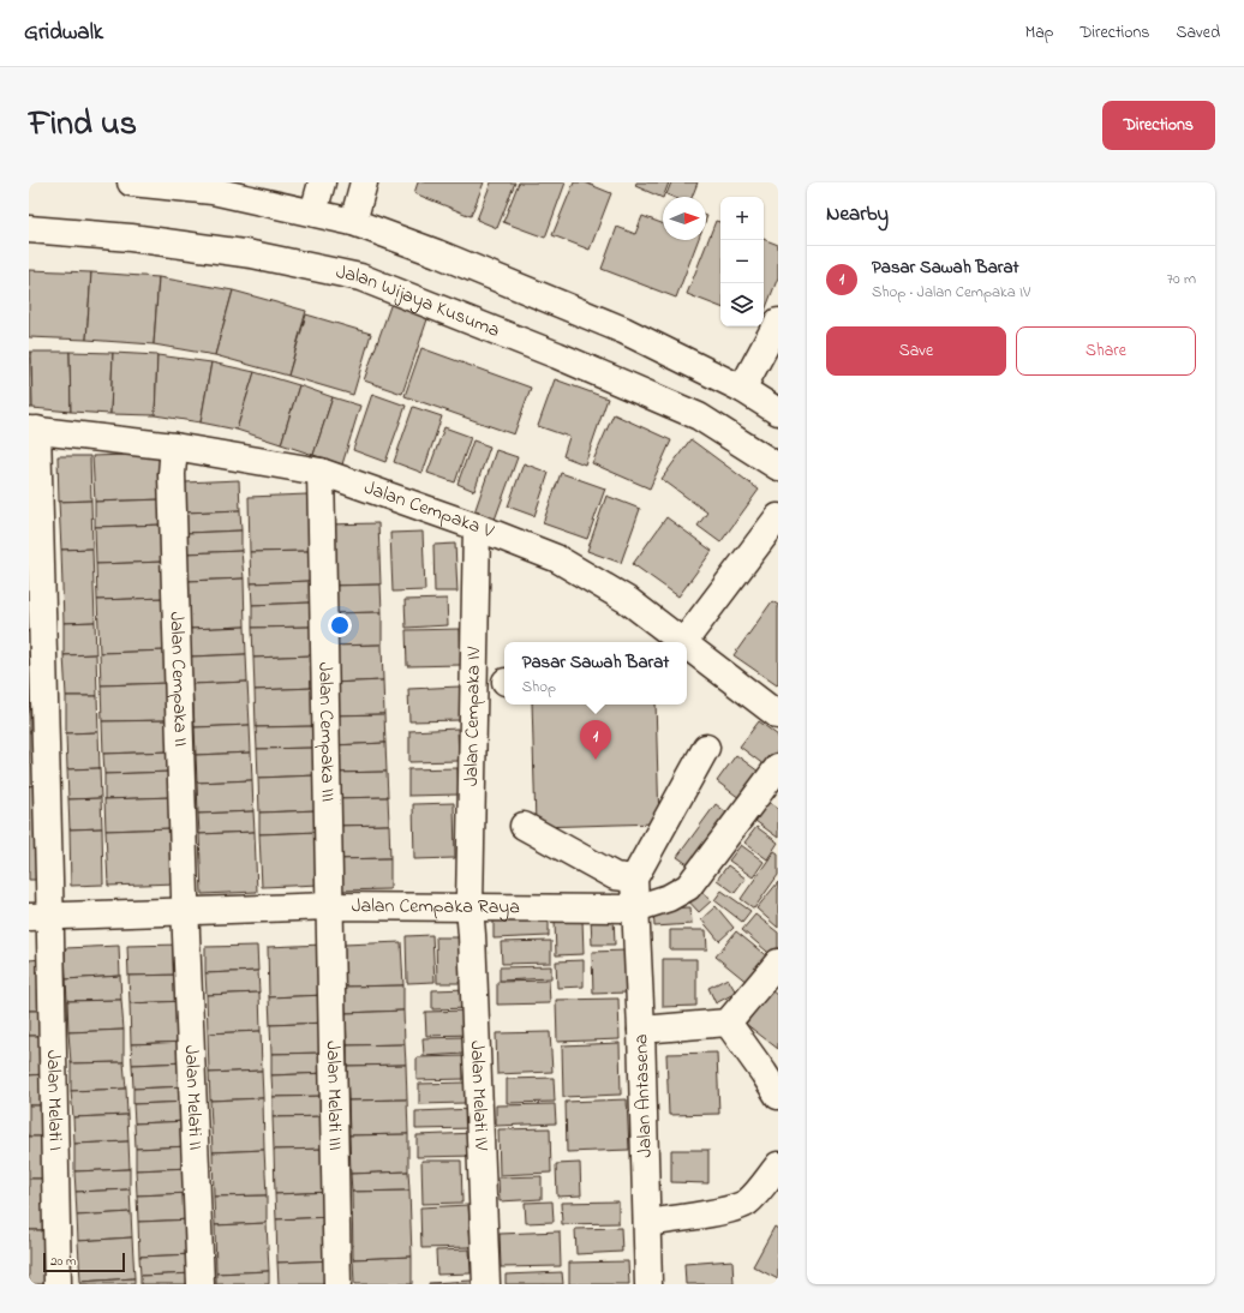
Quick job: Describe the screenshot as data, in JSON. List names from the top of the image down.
{
  "streets": {
    "street": [
      "Jalan Wijaya Kusuma",
      "Jalan Cempaka V",
      "Jalan Cempaka II",
      "Jalan Cempaka IV",
      "Jalan Cempaka III",
      "Jalan Cempaka Raya",
      "Jalan Melati III",
      "Jalan Melati IV",
      "Jalan Antasena",
      "Jalan Melati II",
      "Jalan Melati I"
    ]
  },
  "crossings": [
    ["Jalan Cempaka V", "Jalan Cempaka II"],
    ["Jalan Cempaka V", "Jalan Cempaka IV"],
    ["Jalan Cempaka V", "Jalan Cempaka III"],
    ["Jalan Cempaka V", "Jalan Melati I"],
    ["Jalan Cempaka II", "Jalan Cempaka Raya"],
    ["Jalan Cempaka II", "Jalan Melati II"],
    ["Jalan Cempaka IV", "Jalan Cempaka Raya"],
    ["Jalan Cempaka IV", "Jalan Melati IV"],
    ["Jalan Cempaka III", "Jalan Cempaka Raya"],
    ["Jalan Cempaka III", "Jalan Melati III"],
    ["Jalan Cempaka Raya", "Jalan Melati III"],
    ["Jalan Cempaka Raya", "Jalan Melati IV"],
    ["Jalan Cempaka Raya", "Jalan Antasena"],
    ["Jalan Cempaka Raya", "Jalan Melati II"],
    ["Jalan Cempaka Raya", "Jalan Melati I"]
  ],
  "scale_bar": "20 m",
  "north": "right",
  "page": {
    "header": "Gridwalk",
    "nav": ["Map", "Directions", "Saved"],
    "title": "Find us",
    "buttons": [
      "Directions",
      ["Save", "Share"]
    ],
    "heading": "Nearby",
    "map_buttons": ["+", "−"],
    "list": [
      {
        "mark": "1",
        "name": "Pasar Sawah Barat",
        "note": "Shop · Jalan Cempaka IV",
        "value": "70 m"
      }
    ],
    "popup": ["Pasar Sawah Barat", "Shop"],
    "pins": "1",
    "scale": "20 m"
  }
}
